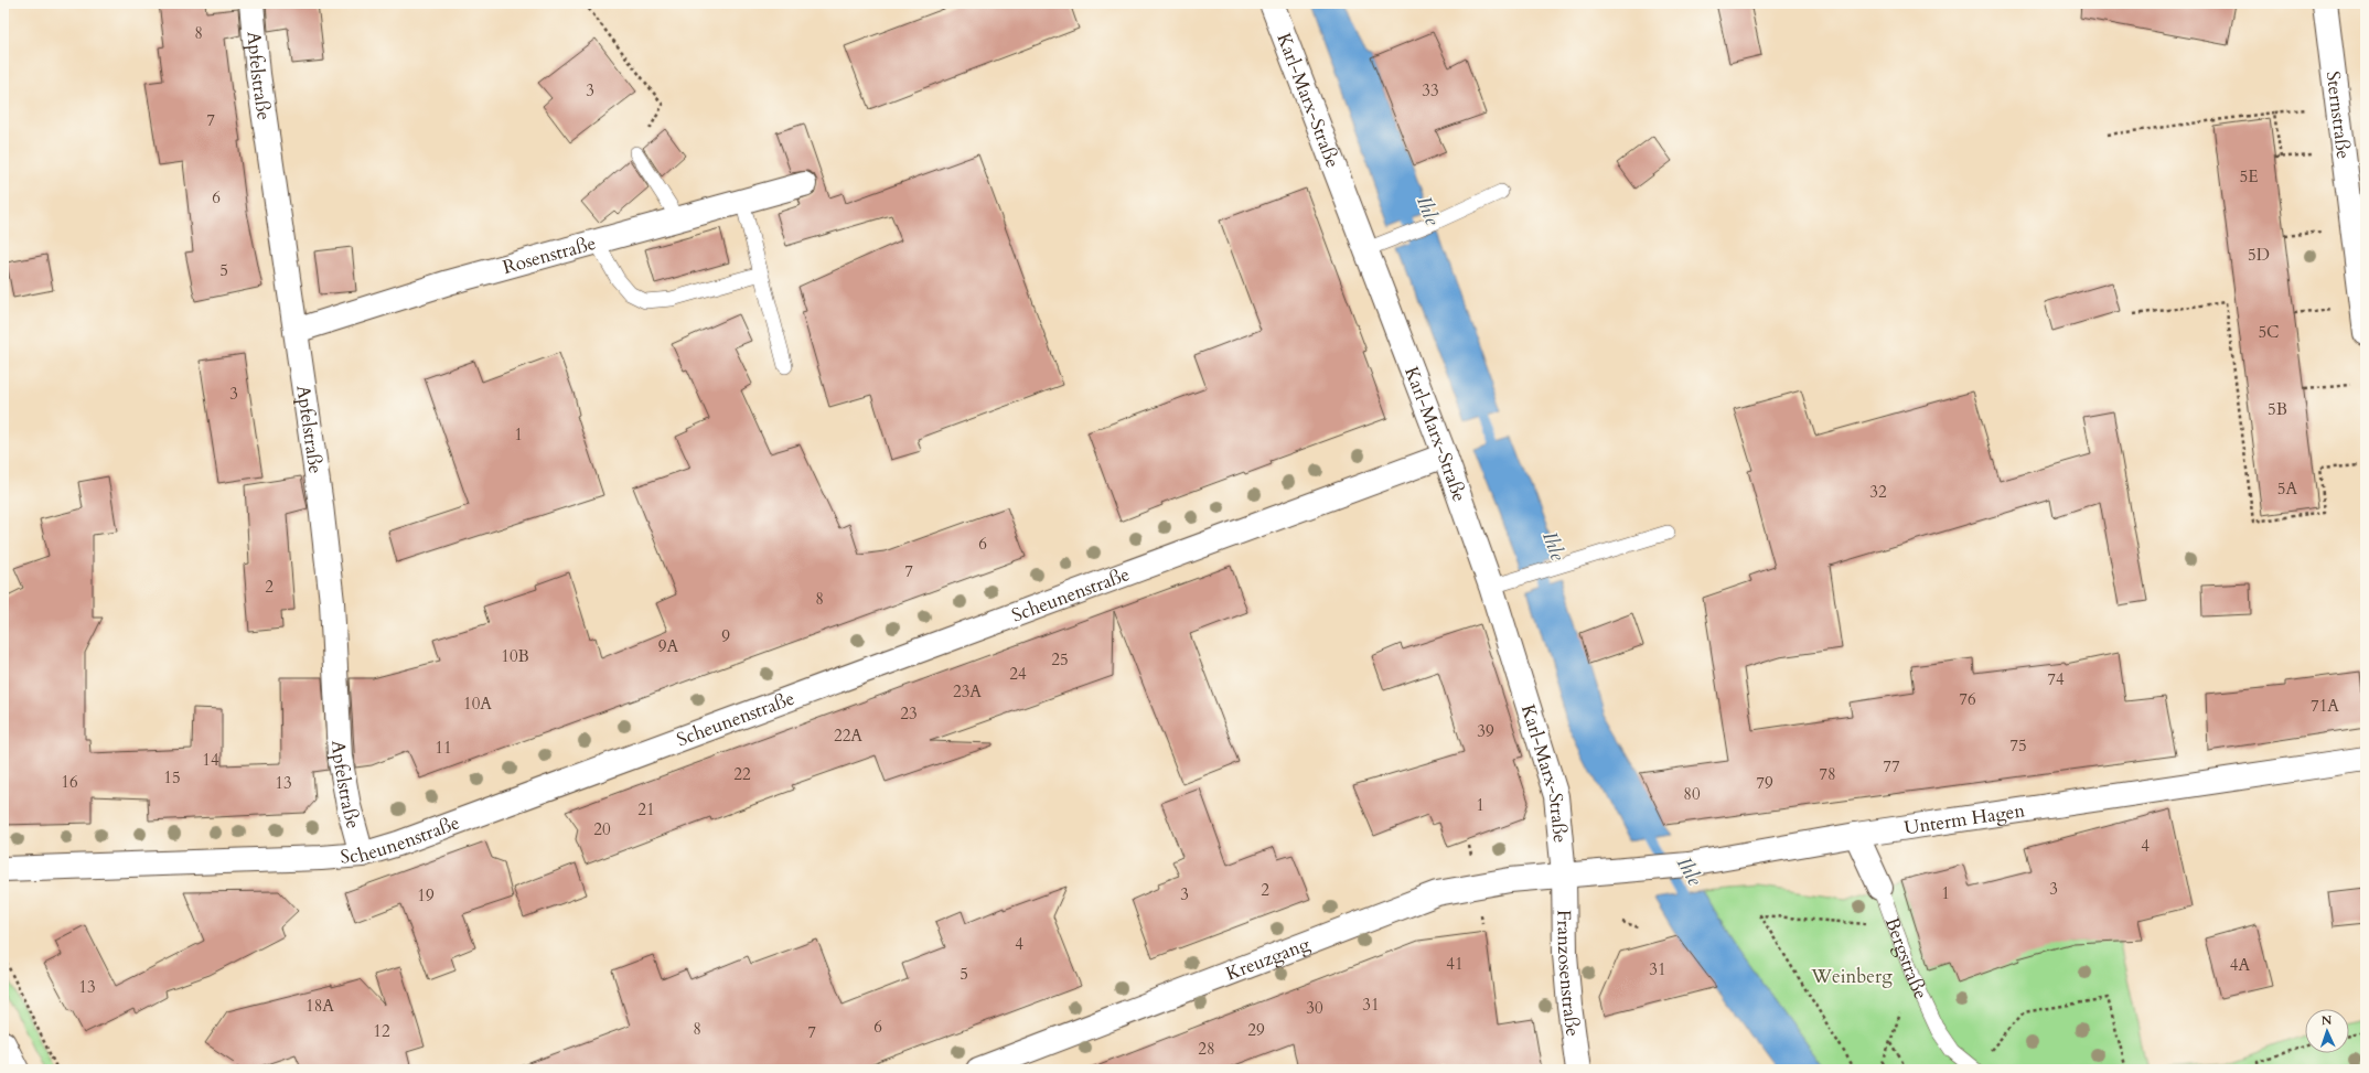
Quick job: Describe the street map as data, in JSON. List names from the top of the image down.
{
  "streets": {
    "street": [
      "Apfelstraße",
      "Karl-Marx-Straße",
      "Sternstraße",
      "Rosenstraße",
      "Scheunenstraße",
      "Unterm Hagen",
      "Bergstraße",
      "Kreuzgang",
      "Franzosenstraße"
    ]
  },
  "crossings": [
    ["Apfelstraße", "Rosenstraße"],
    ["Apfelstraße", "Scheunenstraße"],
    ["Karl-Marx-Straße", "Scheunenstraße"],
    ["Karl-Marx-Straße", "Unterm Hagen"],
    ["Karl-Marx-Straße", "Kreuzgang"],
    ["Karl-Marx-Straße", "Franzosenstraße"],
    ["Unterm Hagen", "Bergstraße"],
    ["Unterm Hagen", "Kreuzgang"],
    ["Unterm Hagen", "Franzosenstraße"],
    ["Kreuzgang", "Franzosenstraße"]
  ],
  "water": ["Ihle"],
  "parks": ["Weinberg"],
  "house_numbers": [
    "8",
    "3",
    "33",
    "7",
    "5E",
    "6",
    "5D",
    "5",
    "5C",
    "3",
    "5B",
    "1",
    "5A",
    "32",
    "6",
    "7",
    "2",
    "8",
    "9",
    "9A",
    "10B",
    "25",
    "24",
    "74",
    "23A",
    "76",
    "10A",
    "71A",
    "23",
    "39",
    "22A",
    "75",
    "11",
    "14",
    "77",
    "22",
    "78",
    "15",
    "16",
    "13",
    "79",
    "80",
    "1",
    "21",
    "20",
    "4",
    "3",
    "2",
    "1",
    "3",
    "19",
    "4",
    "41",
    "4A",
    "31",
    "5",
    "13",
    "31",
    "18A",
    "30",
    "6",
    "8",
    "29",
    "12",
    "7",
    "28"
  ],
  "north": "top"
}
